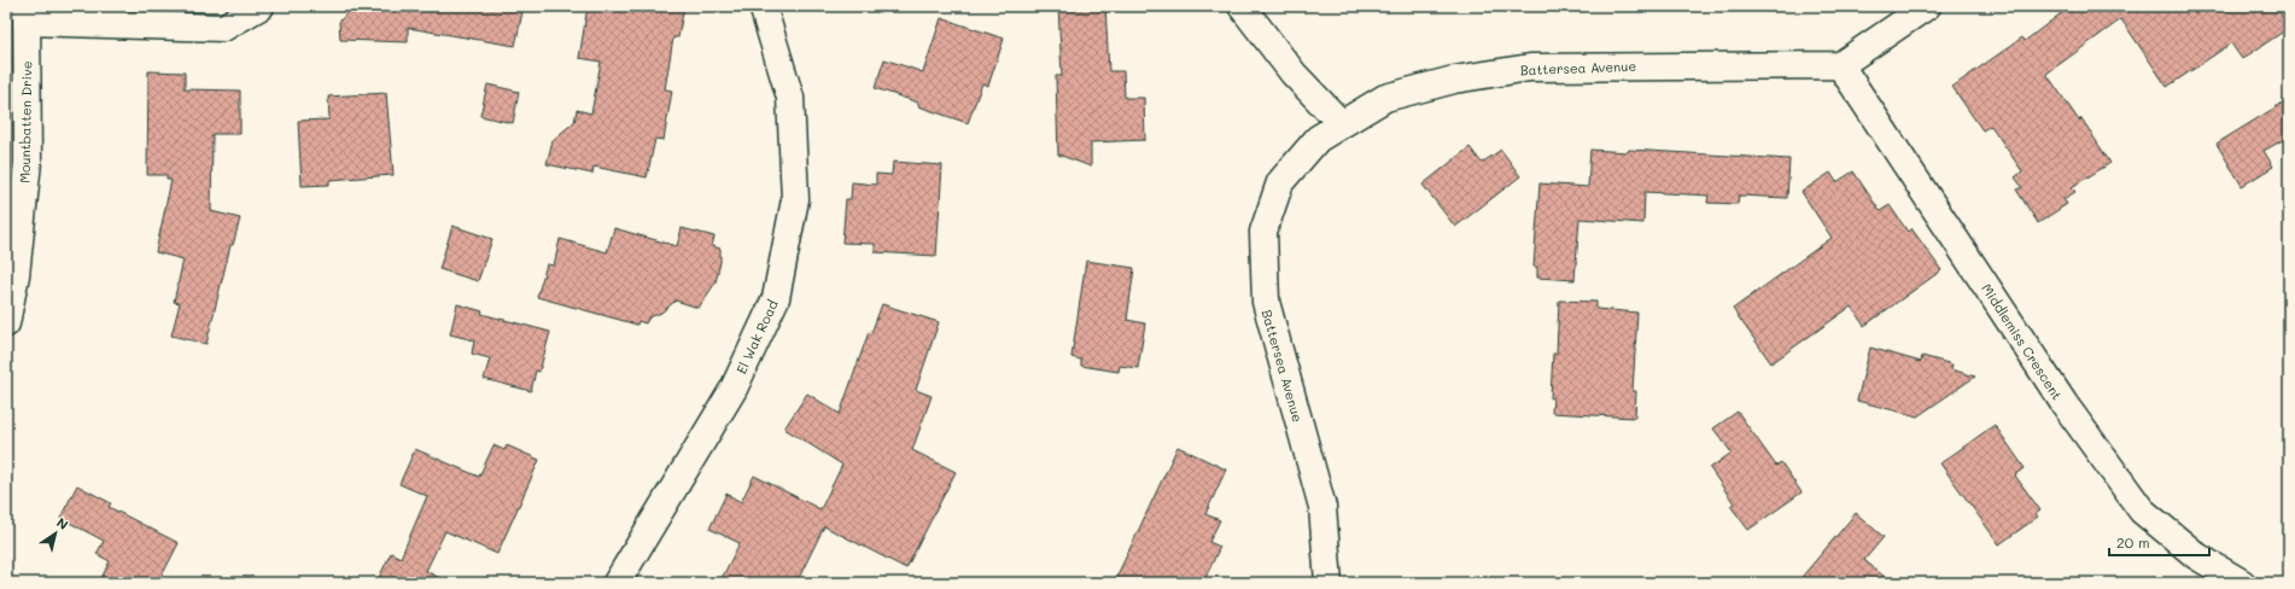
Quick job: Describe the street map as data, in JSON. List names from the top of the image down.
{
  "streets": {
    "street": [
      "Battersea Avenue",
      "Mountbatten Drive",
      "El Wak Road",
      "Middlemiss Crescent"
    ]
  },
  "crossings": [
    ["Battersea Avenue", "Middlemiss Crescent"]
  ],
  "scale_bar": "20 m",
  "north": "top right"
}
